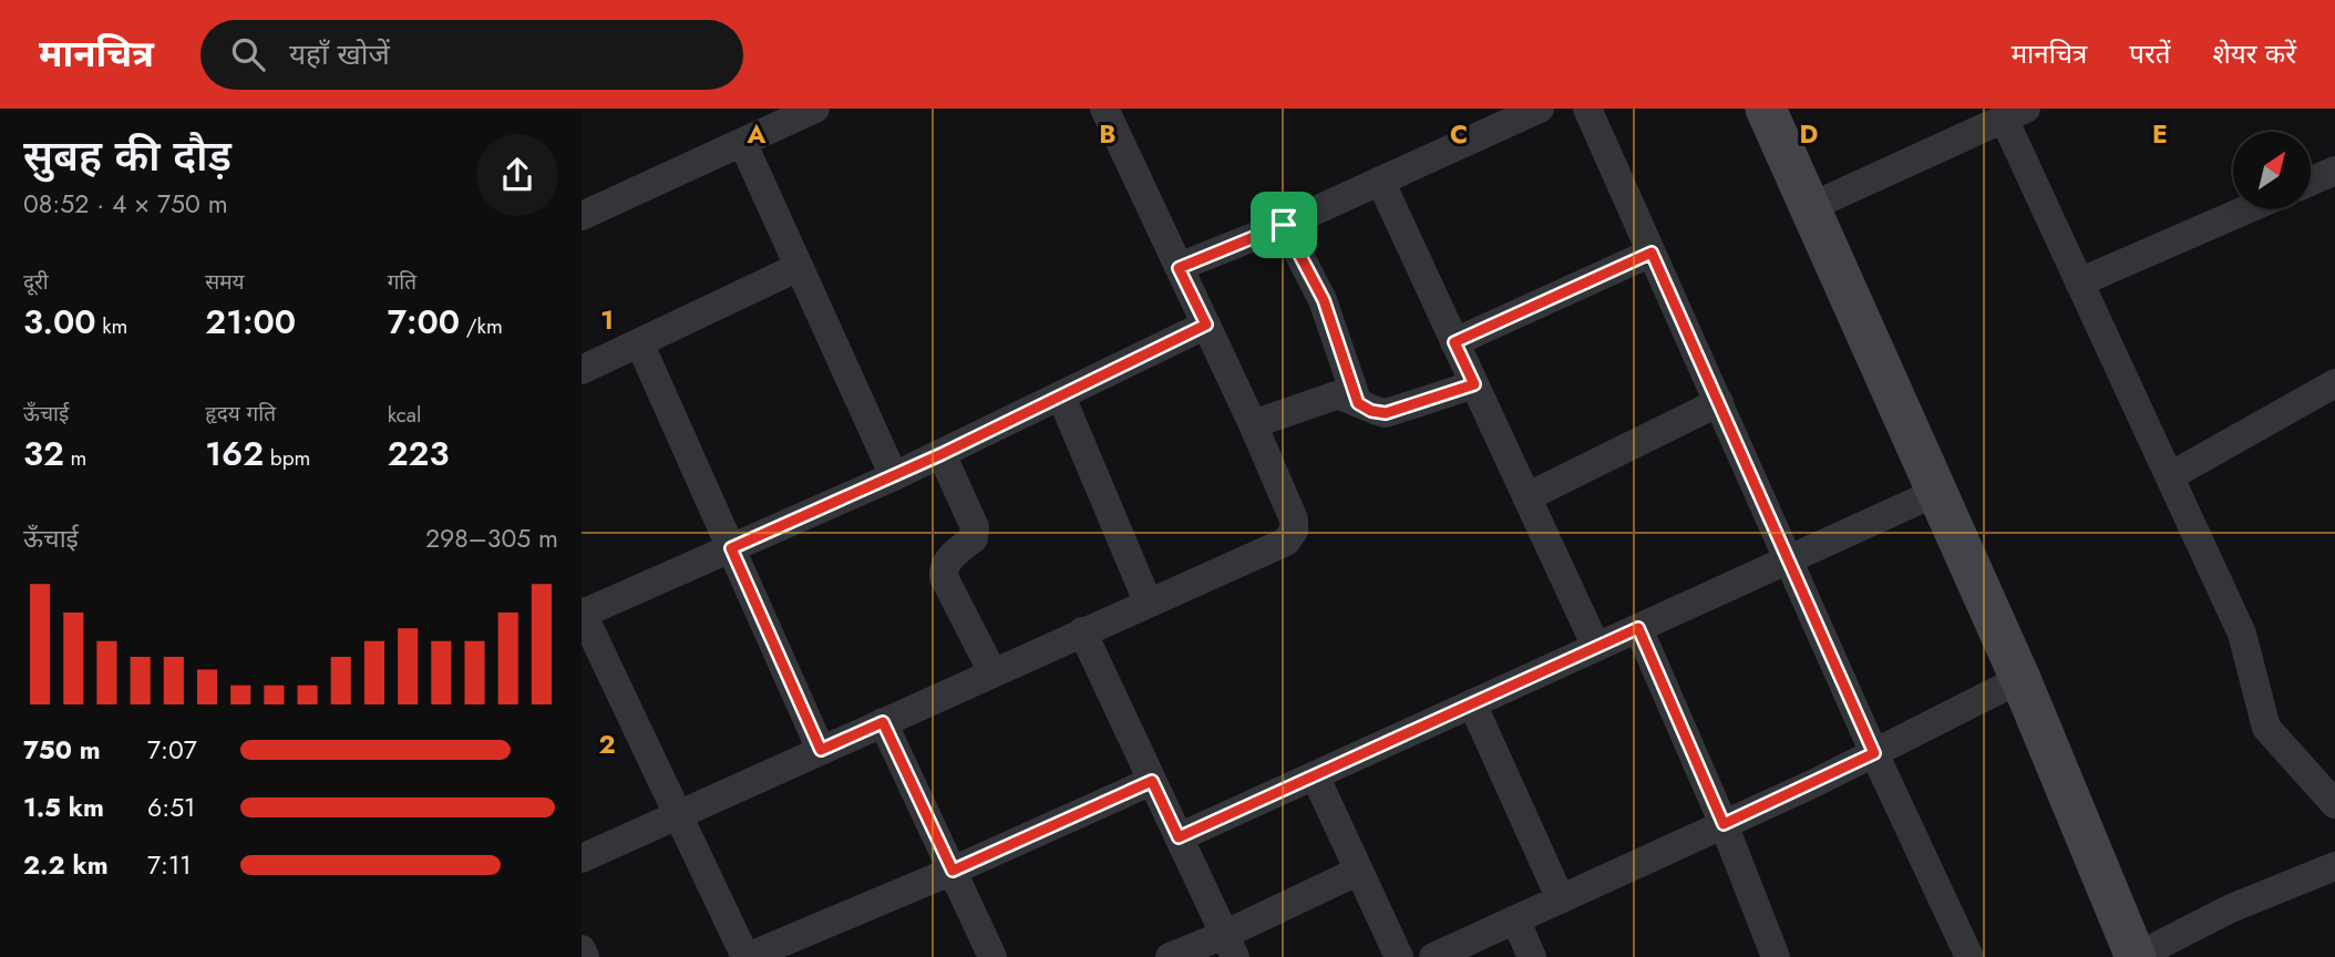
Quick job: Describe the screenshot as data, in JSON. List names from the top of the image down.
{
  "north": "top right",
  "page": {
    "header": "मानचित्र",
    "search": "यहाँ खोजें",
    "nav": ["मानचित्र", "परतें", "शेयर करें"],
    "heading": ["सुबह की दौड़", "08:52 · 4 × 750 m"],
    "stats": [
      ["दूरी", "3.00 km"],
      ["समय", "21:00"],
      ["गति", "7:00 /km"],
      ["ऊँचाई", "32 m"],
      ["हृदय गति", "162 bpm"],
      ["kcal", "223"]
    ],
    "chart": ["ऊँचाई", "298–305 m"],
    "list": [
      {
        "name": "750 m",
        "note": "7:07"
      },
      {
        "name": "1.5 km",
        "note": "6:51"
      },
      {
        "name": "2.2 km",
        "note": "7:11"
      }
    ]
  },
  "grid": {
    "columns": [
      "A",
      "B",
      "C",
      "D",
      "E"
    ],
    "rows": ["1", "2"]
  }
}
